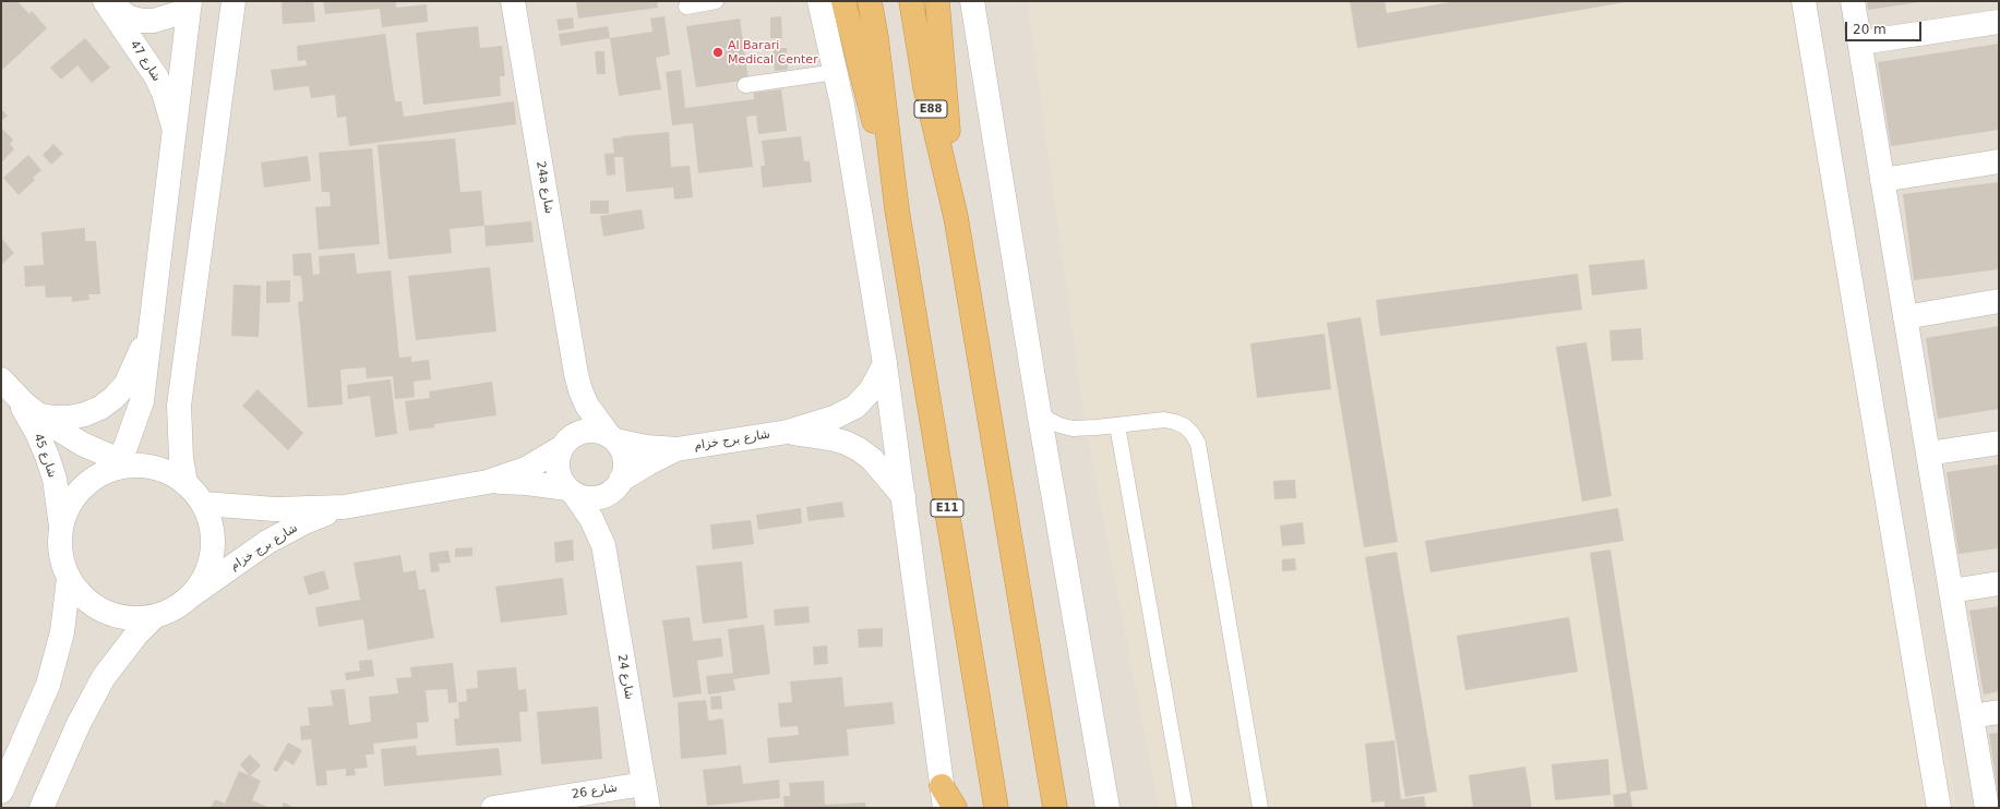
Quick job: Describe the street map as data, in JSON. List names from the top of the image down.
{
  "streets": {
    "highway": ["E88", "E11"],
    "street": [
      "شارع 47",
      "24a شارع",
      "شارع برج خزام",
      "شارع 45",
      "شارع 24",
      "شارع 26"
    ]
  },
  "crossings": [
    ["24a شارع", "شارع برج خزام"],
    ["24a شارع", "شارع 24"],
    ["شارع برج خزام", "شارع 45"],
    ["شارع برج خزام", "شارع 24"],
    ["شارع 24", "شارع 26"]
  ],
  "places": ["Al Barari Medical Center"],
  "scale_bar": "20 m"
}
